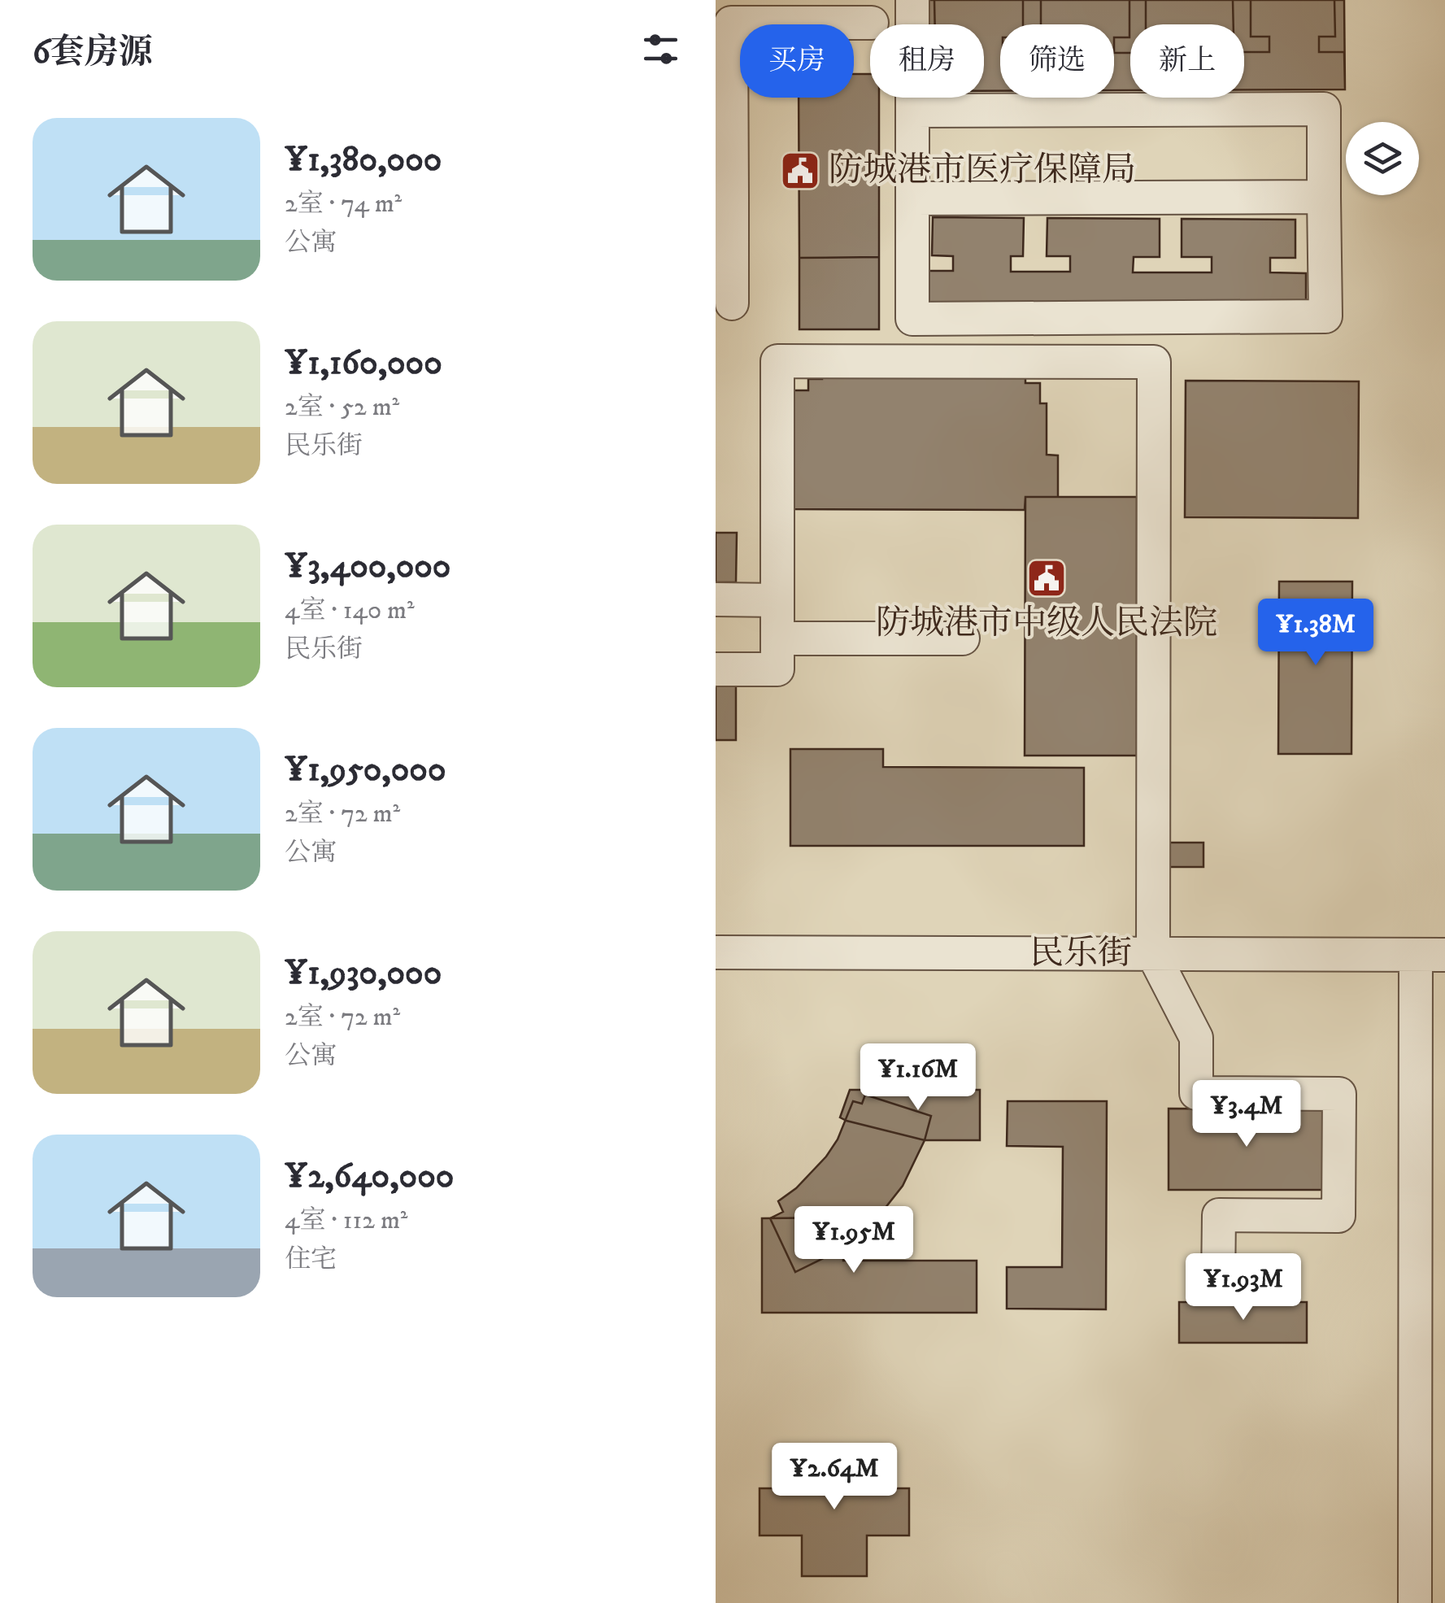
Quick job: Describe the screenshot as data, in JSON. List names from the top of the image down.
{
  "streets": {
    "street": ["民乐街"]
  },
  "places": {
    "public building": ["防城港市医疗保障局", "防城港市中级人民法院"]
  },
  "page": {
    "heading": "6套房源",
    "chip": [
      "买房",
      "租房",
      "筛选",
      "新上"
    ],
    "list": [
      {
        "name": "¥1,380,000",
        "note": "2室 · 74 m² · 公寓"
      },
      {
        "name": "¥1,160,000",
        "note": "2室 · 52 m² · 民乐街"
      },
      {
        "name": "¥3,400,000",
        "note": "4室 · 140 m² · 民乐街"
      },
      {
        "name": "¥1,950,000",
        "note": "2室 · 72 m² · 公寓"
      },
      {
        "name": "¥1,930,000",
        "note": "2室 · 72 m² · 公寓"
      },
      {
        "name": "¥2,640,000",
        "note": "4室 · 112 m² · 住宅"
      }
    ],
    "price": [
      "¥1.38M",
      "¥1.16M",
      "¥3.4M",
      "¥1.95M",
      "¥1.93M",
      "¥2.64M"
    ]
  }
}
